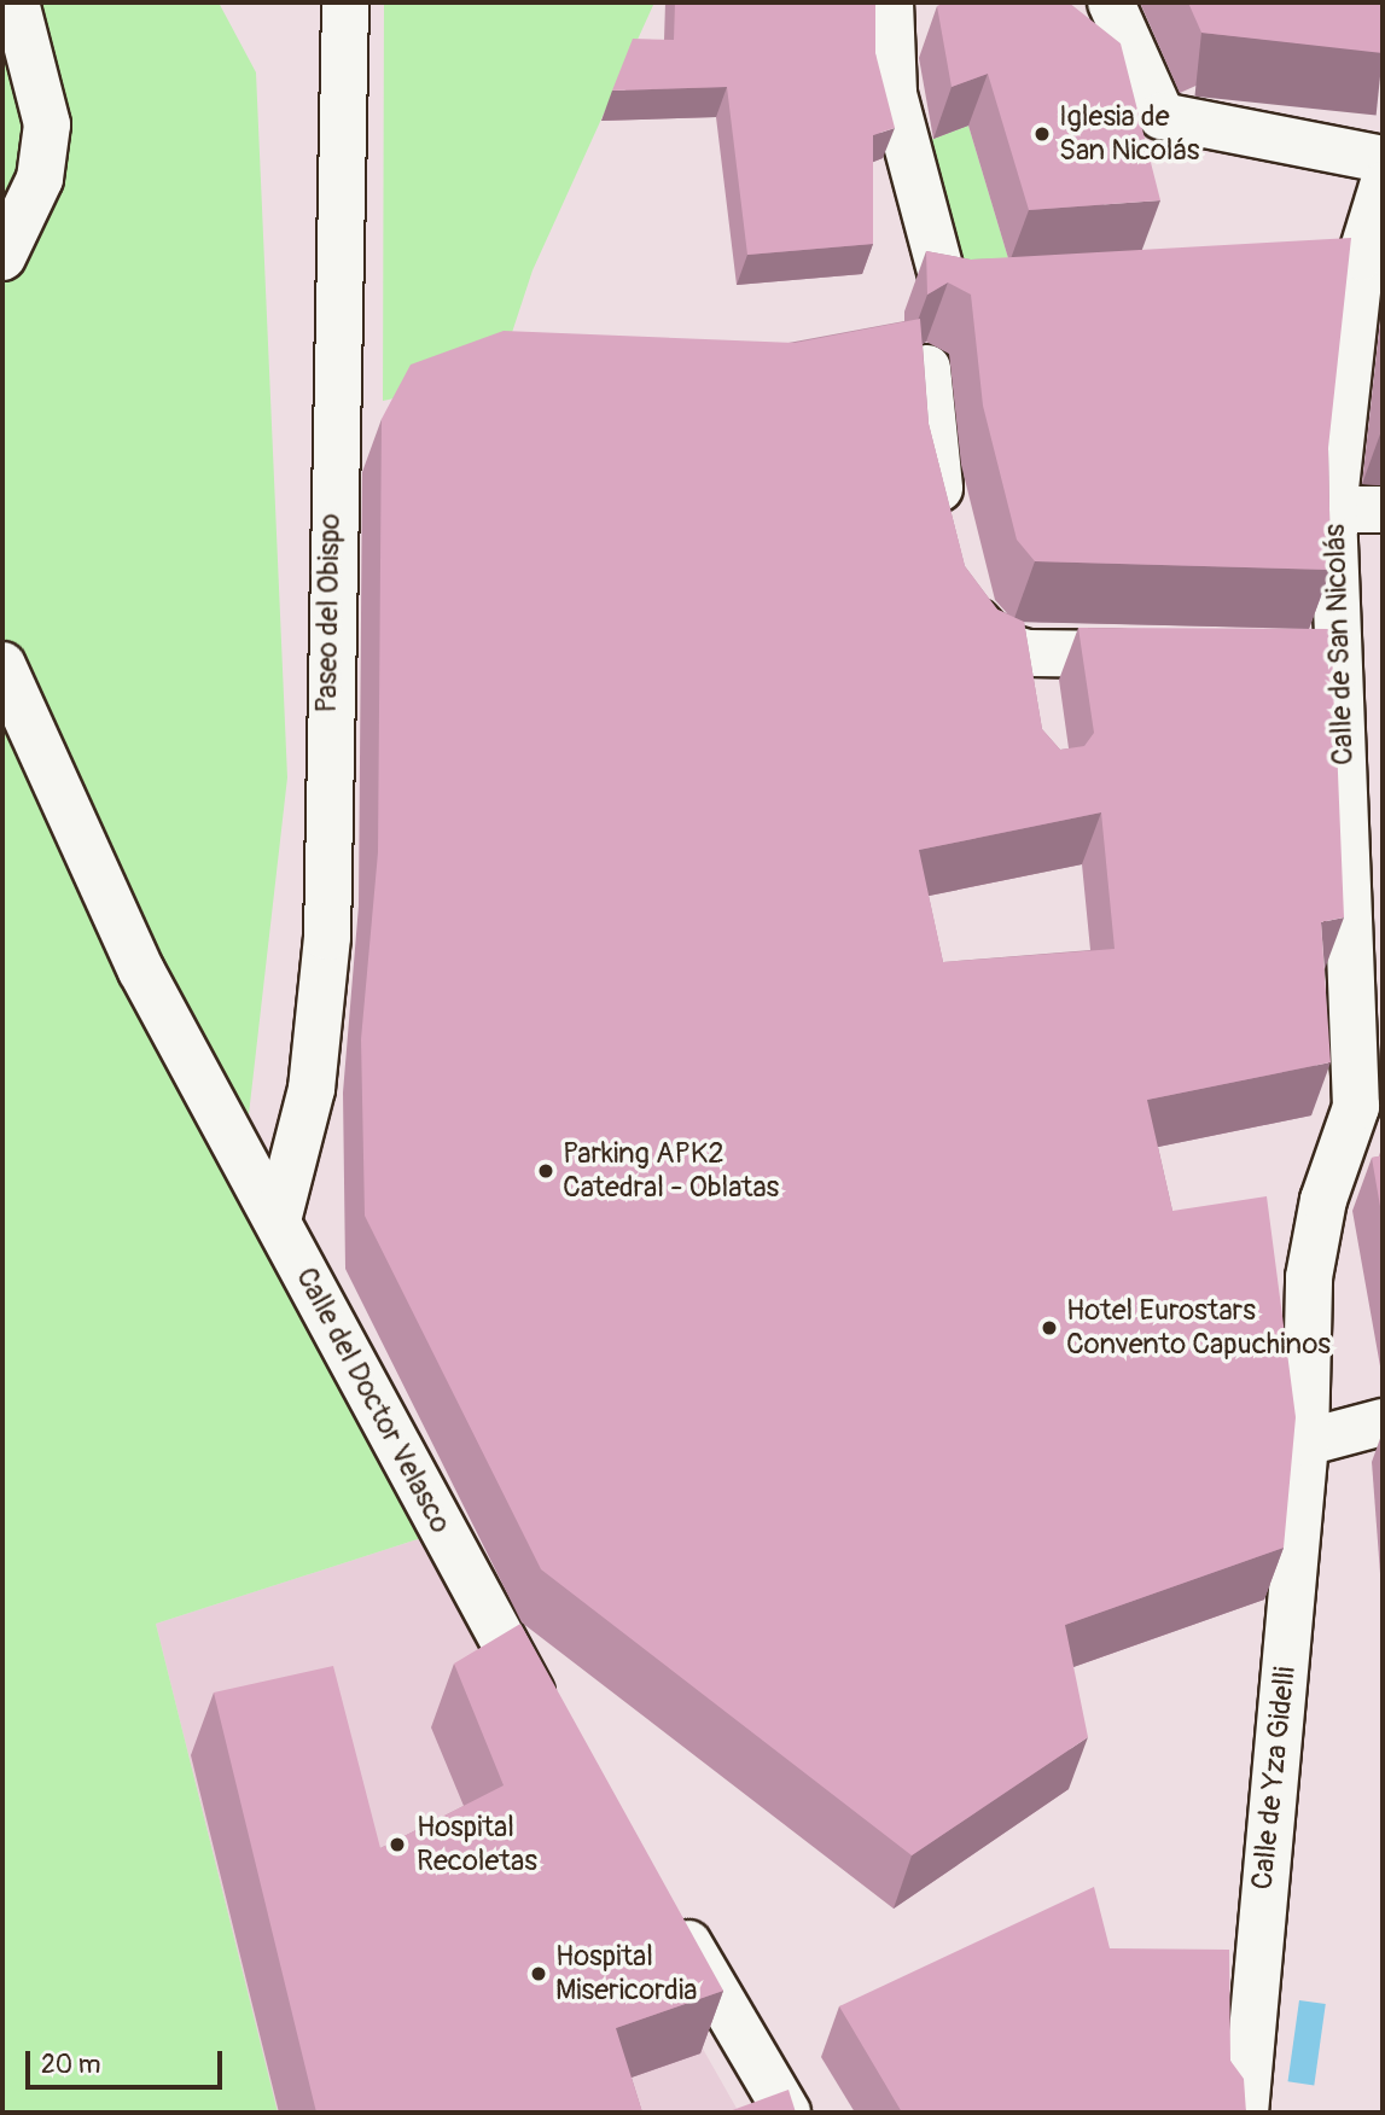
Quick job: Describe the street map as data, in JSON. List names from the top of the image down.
{
  "streets": {
    "street": [
      "Paseo del Obispo",
      "Calle de San Nicolás",
      "Calle del Doctor Velasco",
      "Calle de Yza Gidelli"
    ]
  },
  "crossings": [
    ["Paseo del Obispo", "Calle del Doctor Velasco"],
    ["Calle de San Nicolás", "Calle de Yza Gidelli"]
  ],
  "places": [
    "Iglesia de San Nicolás",
    "Parking APK2 Catedral - Oblatas",
    "Hotel Eurostars Convento Capuchinos",
    "Hospital Recoletas",
    "Hospital Misericordia"
  ],
  "scale_bar": "20 m"
}
